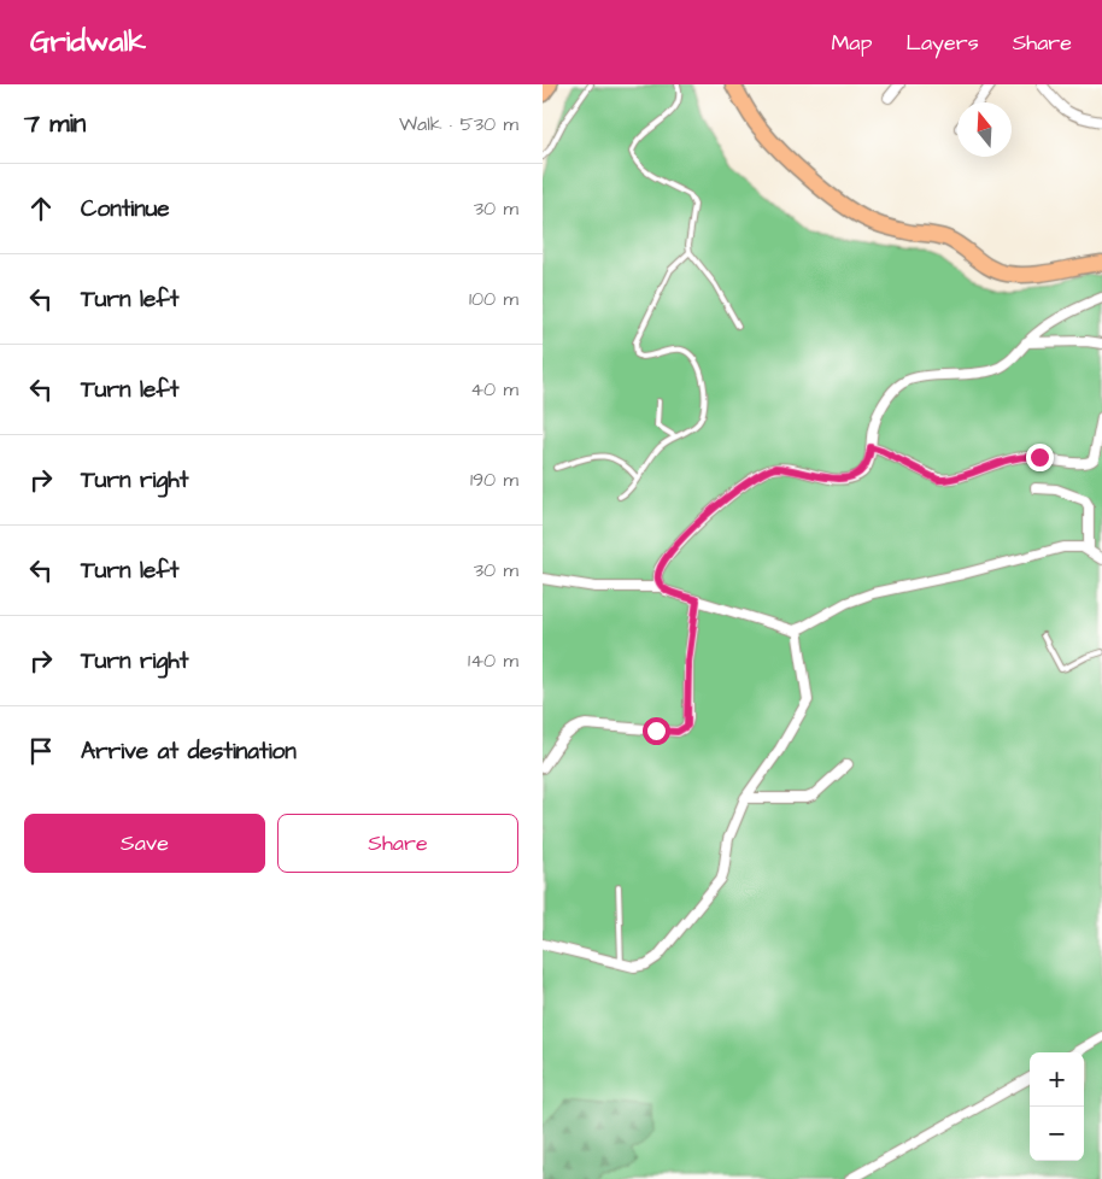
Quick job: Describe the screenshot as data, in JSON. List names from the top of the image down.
{
  "north": "top",
  "page": {
    "header": "Gridwalk",
    "nav": ["Map", "Layers", "Share"],
    "heading": ["7 min", "Walk · 530 m"],
    "list": [
      ["Continue", "30 m"],
      ["Turn left", "100 m"],
      ["Turn left", "40 m"],
      ["Turn right", "190 m"],
      ["Turn left", "30 m"],
      ["Turn right", "140 m"],
      "Arrive at destination"
    ],
    "buttons": ["Save", "Share"],
    "map_buttons": ["+", "−"]
  }
}
